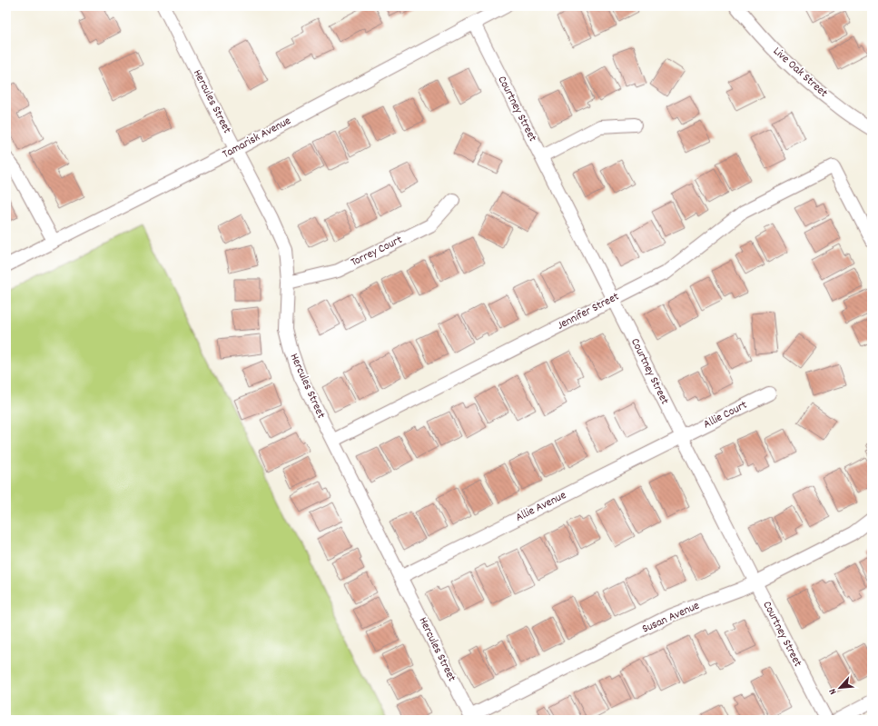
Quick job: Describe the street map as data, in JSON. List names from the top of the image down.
{
  "streets": {
    "street": [
      "Live Oak Street",
      "Hercules Street",
      "Courtney Street",
      "Tamarisk Avenue",
      "Torrey Court",
      "Jennifer Street",
      "Allie Court",
      "Allie Avenue",
      "Susan Avenue"
    ]
  },
  "crossings": [
    ["Hercules Street", "Tamarisk Avenue"],
    ["Hercules Street", "Torrey Court"],
    ["Hercules Street", "Jennifer Street"],
    ["Hercules Street", "Allie Avenue"],
    ["Hercules Street", "Susan Avenue"],
    ["Courtney Street", "Tamarisk Avenue"],
    ["Courtney Street", "Jennifer Street"],
    ["Courtney Street", "Allie Court"],
    ["Courtney Street", "Allie Avenue"],
    ["Courtney Street", "Susan Avenue"],
    ["Allie Court", "Allie Avenue"]
  ],
  "north": "bottom left"
}
